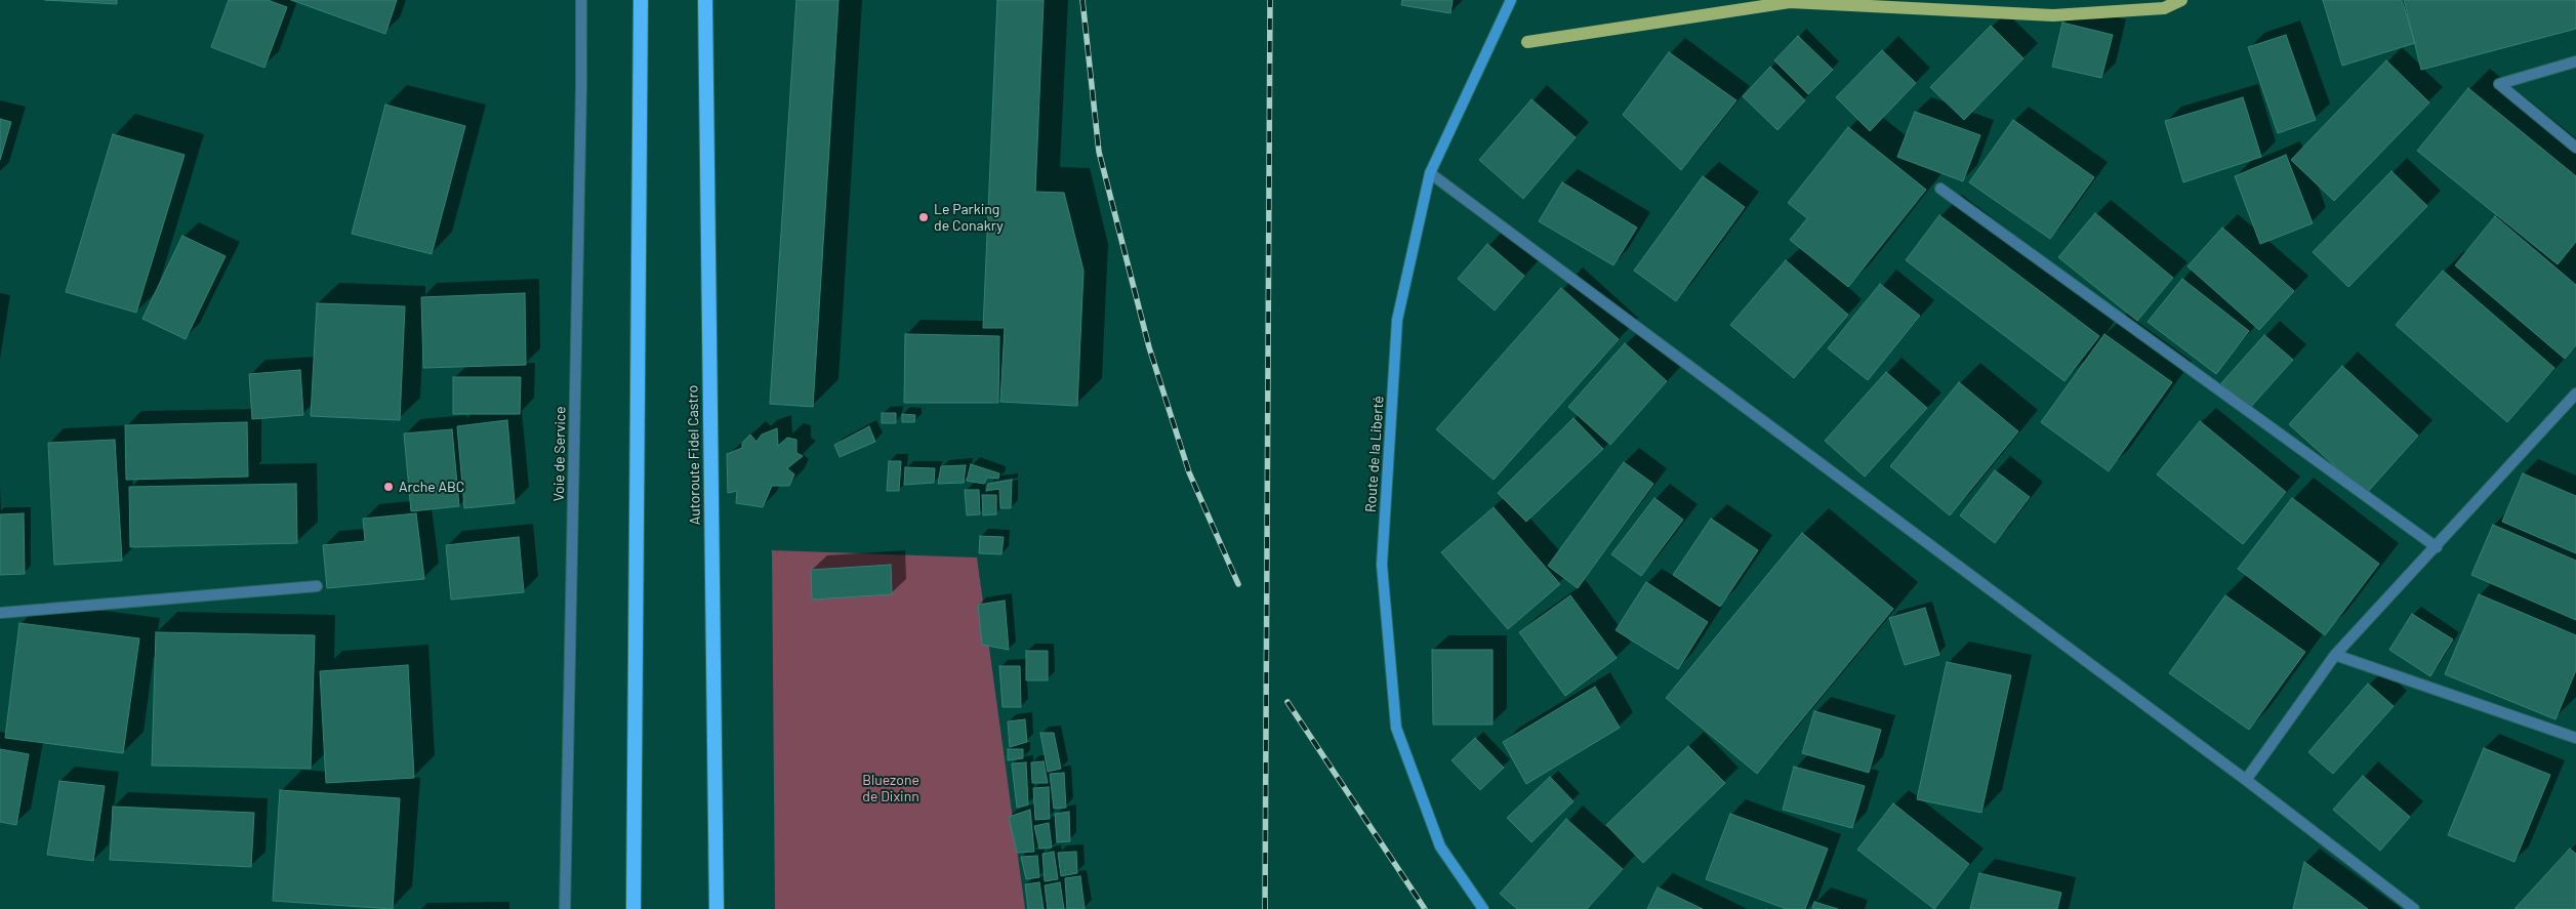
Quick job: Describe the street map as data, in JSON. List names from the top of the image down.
{
  "streets": {
    "highway": ["Autoroute Fidel Castro"],
    "main road": ["Route de la Liberté"],
    "street": ["Voie de Service"]
  },
  "parks": ["Bluezone de Dixinn"],
  "places": ["Le Parking de Conakry", "Arche ABC"]
}
